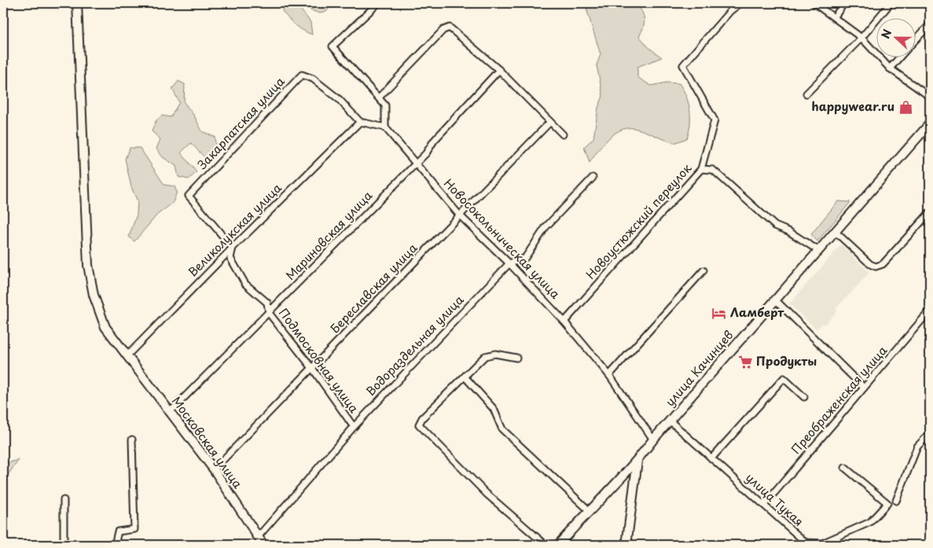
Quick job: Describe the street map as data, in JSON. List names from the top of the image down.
{
  "streets": {
    "main road": ["улица Качинцев", "Московская улица"],
    "street": [
      "Закарпатская улица",
      "Новоустюжский переулок",
      "Великолукская улица",
      "Мариновская улица",
      "Новосокольническая улица",
      "Береславская улица",
      "Водораздельная улица",
      "Подмосковная улица",
      "Преображенская улица",
      "улица Тукая"
    ]
  },
  "crossings": [
    ["Закарпатская улица", "Великолукская улица"],
    ["Закарпатская улица", "Подмосковная улица"],
    ["Новоустюжский переулок", "Новосокольническая улица"],
    ["Великолукская улица", "Подмосковная улица"],
    ["Великолукская улица", "Московская улица"],
    ["Мариновская улица", "Новосокольническая улица"],
    ["Мариновская улица", "Подмосковная улица"],
    ["Мариновская улица", "Московская улица"],
    ["Новосокольническая улица", "Береславская улица"],
    ["Новосокольническая улица", "Водораздельная улица"],
    ["Новосокольническая улица", "улица Качинцев"],
    ["Береславская улица", "Подмосковная улица"],
    ["Береславская улица", "Московская улица"],
    ["Водораздельная улица", "Подмосковная улица"],
    ["Водораздельная улица", "Московская улица"],
    ["улица Качинцев", "улица Тукая"],
    ["Преображенская улица", "улица Тукая"]
  ],
  "places": {
    "shop": ["happywear.ru"],
    "hotel": ["Ламберт"],
    "supermarket": ["Продукты"]
  },
  "north": "left"
}
